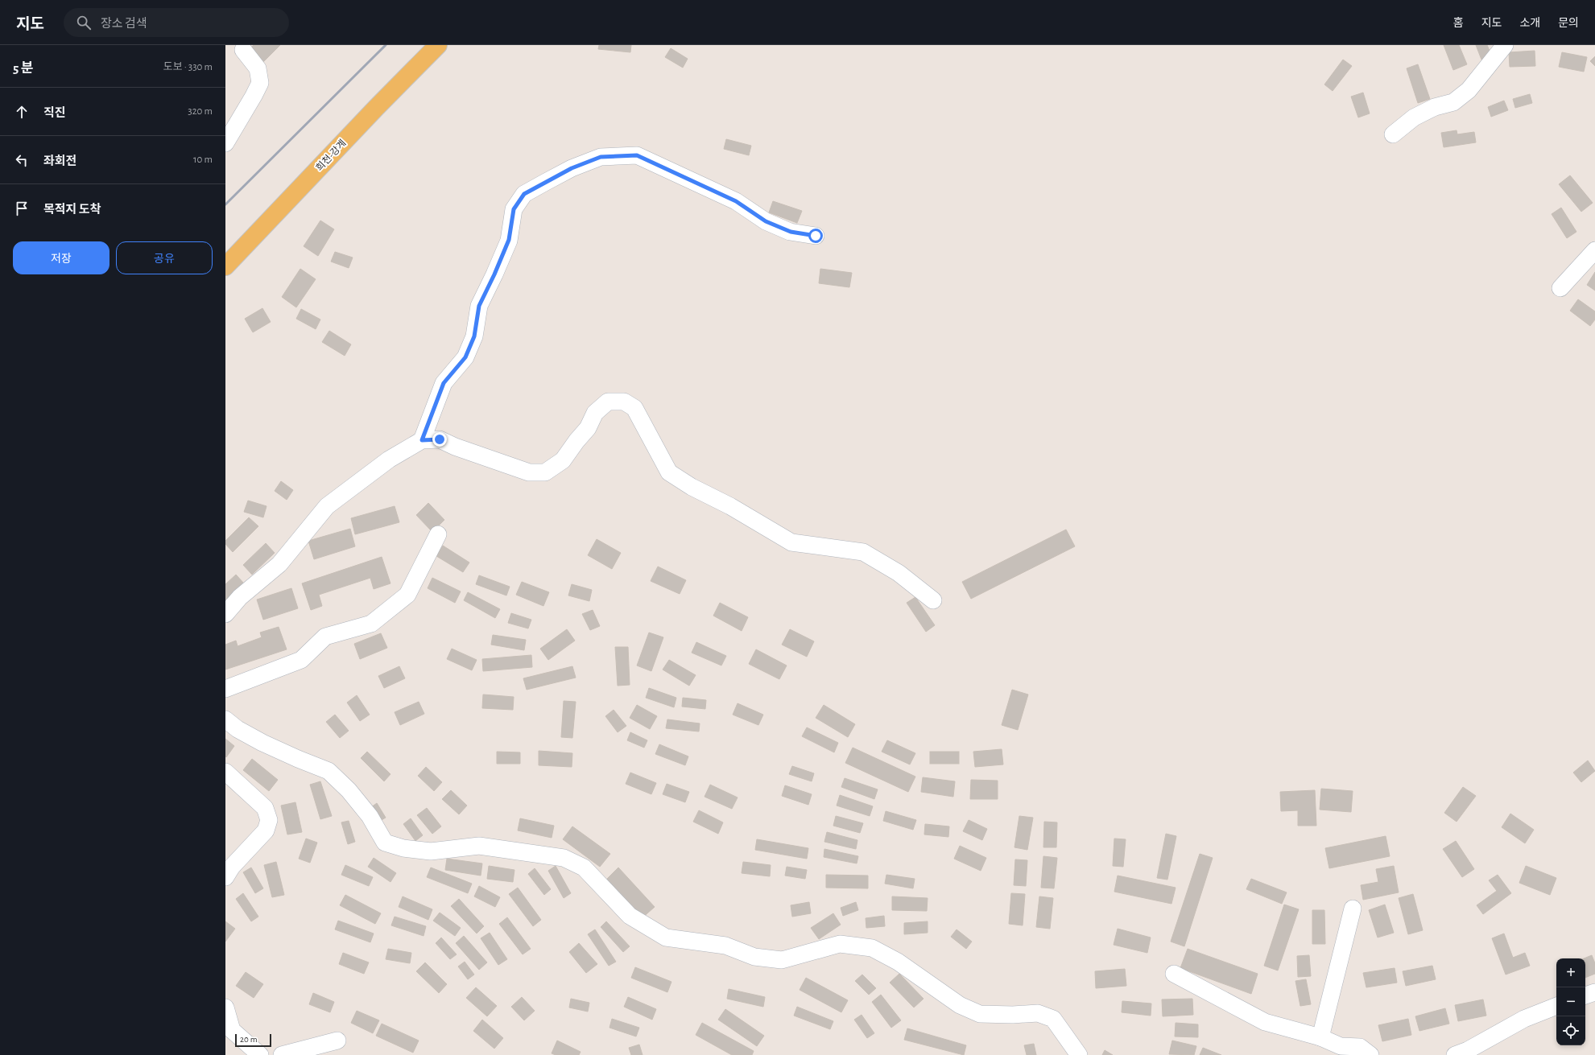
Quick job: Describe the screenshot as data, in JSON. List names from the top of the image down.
{
  "streets": {
    "main road": ["희천-강계"]
  },
  "scale_bar": "20 m",
  "page": {
    "header": "지도",
    "search": "장소 검색",
    "nav": [
      "홈",
      "지도",
      "소개",
      "문의"
    ],
    "heading": ["5 분", "도보 · 330 m"],
    "list": [
      ["직진", "320 m"],
      ["좌회전", "10 m"],
      "목적지 도착"
    ],
    "buttons": ["저장", "공유"],
    "map_buttons": ["+", "−"],
    "scale": "20 m"
  }
}
